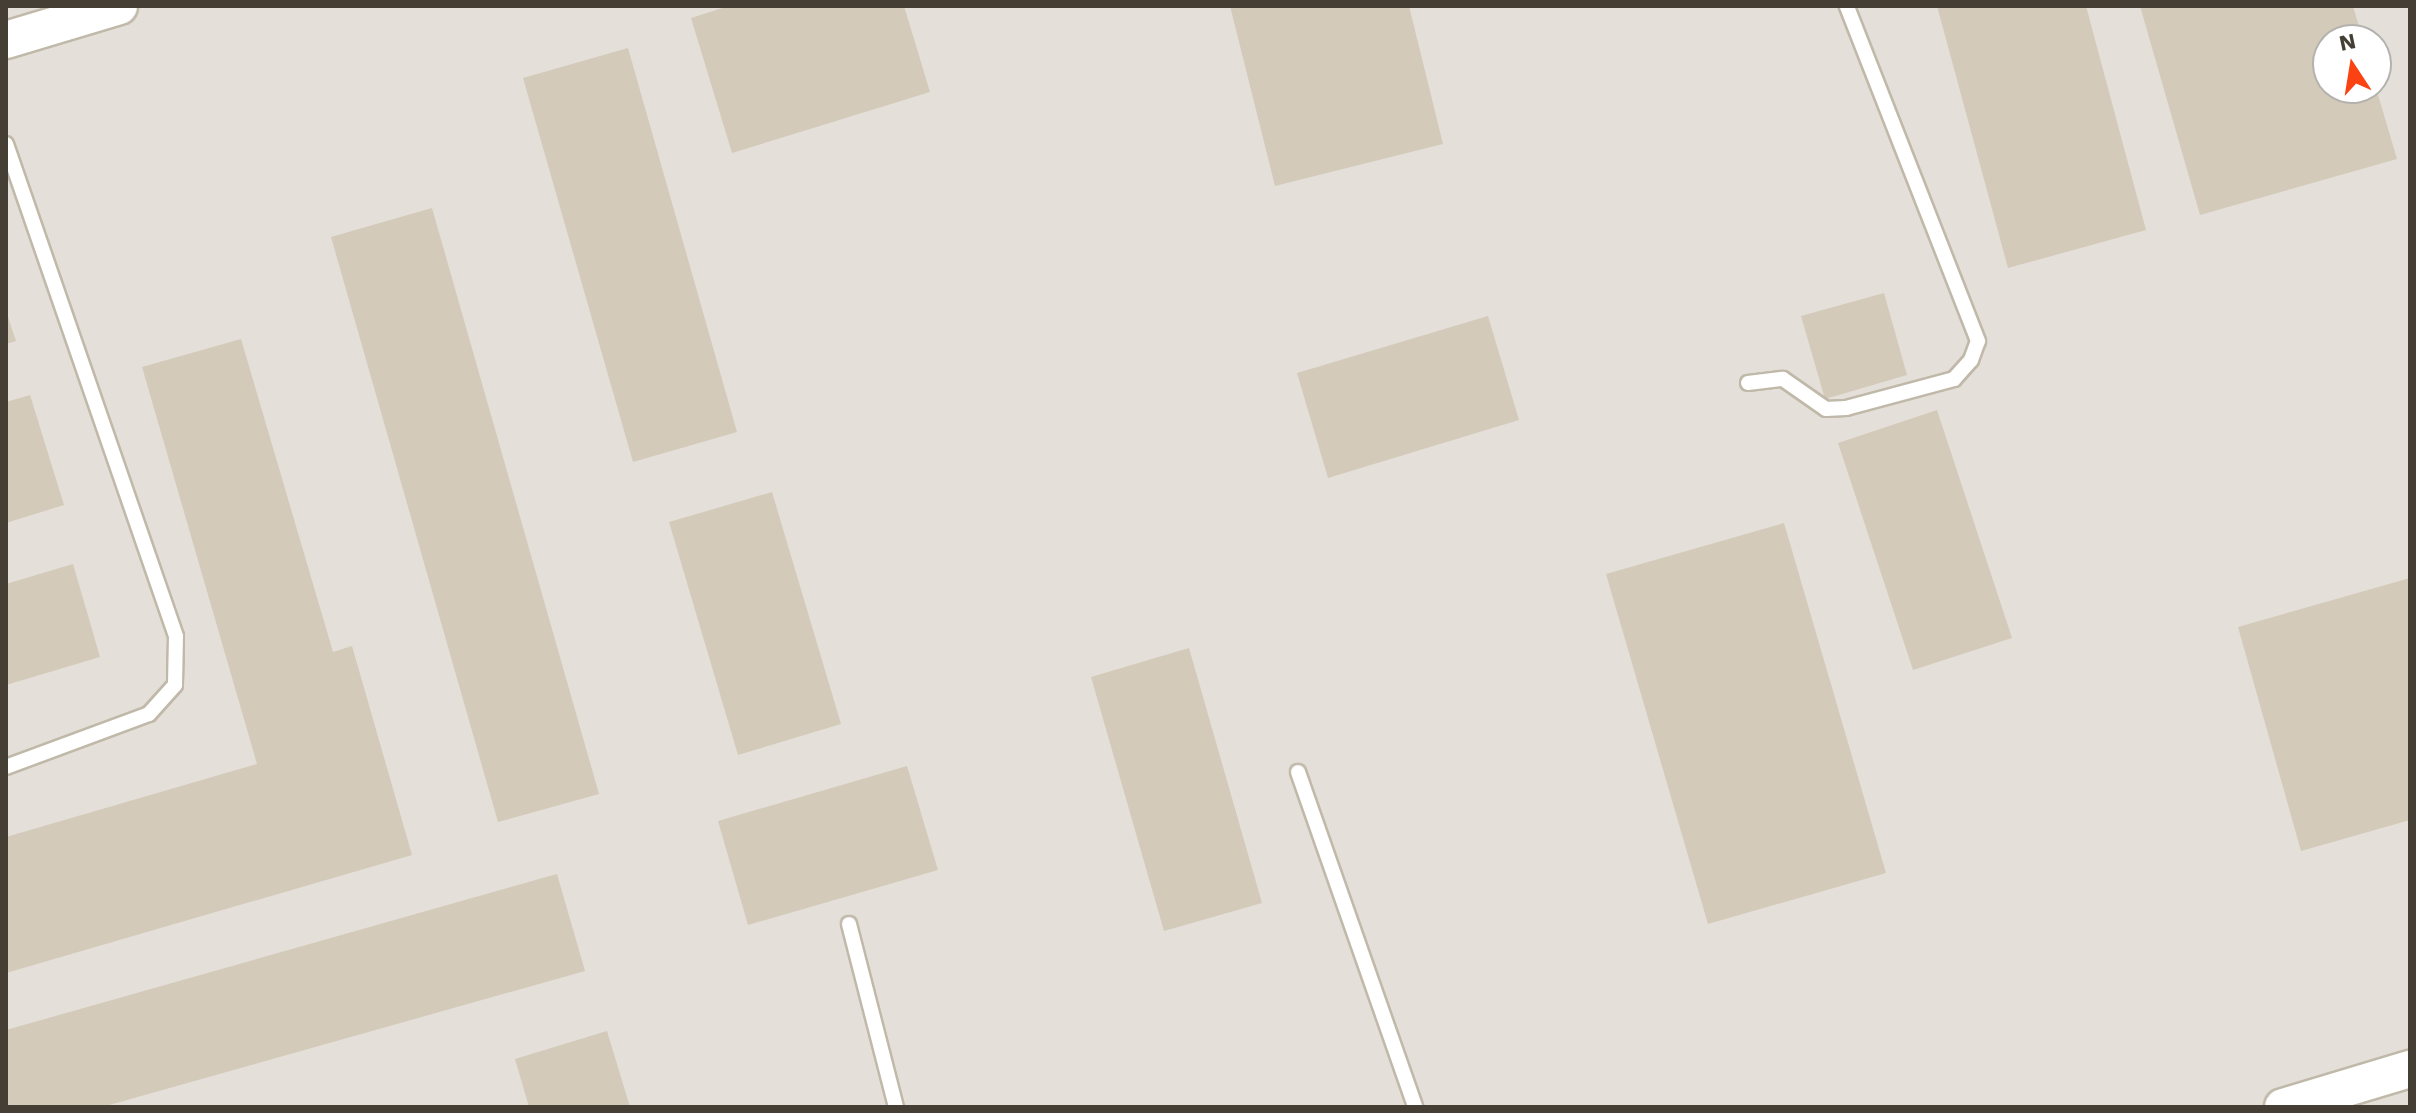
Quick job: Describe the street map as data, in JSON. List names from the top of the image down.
{
  "north": "top"
}
